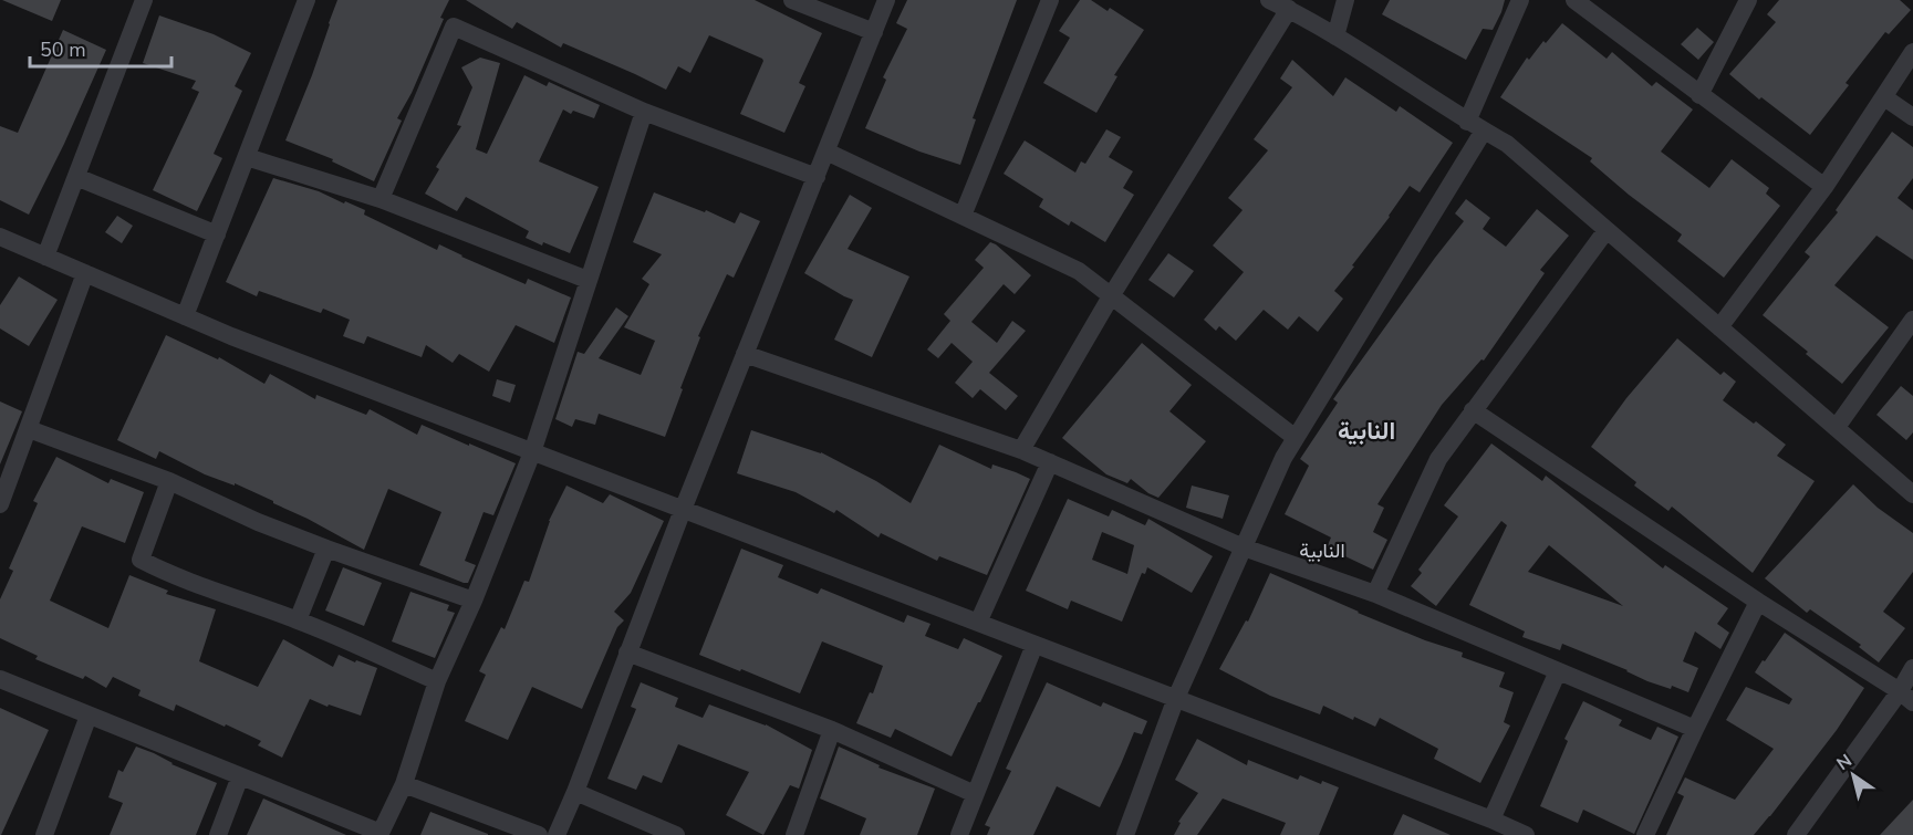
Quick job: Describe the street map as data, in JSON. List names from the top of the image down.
{
  "districts": ["النابية", "النابية"],
  "scale_bar": "50 m",
  "north": "top left"
}
